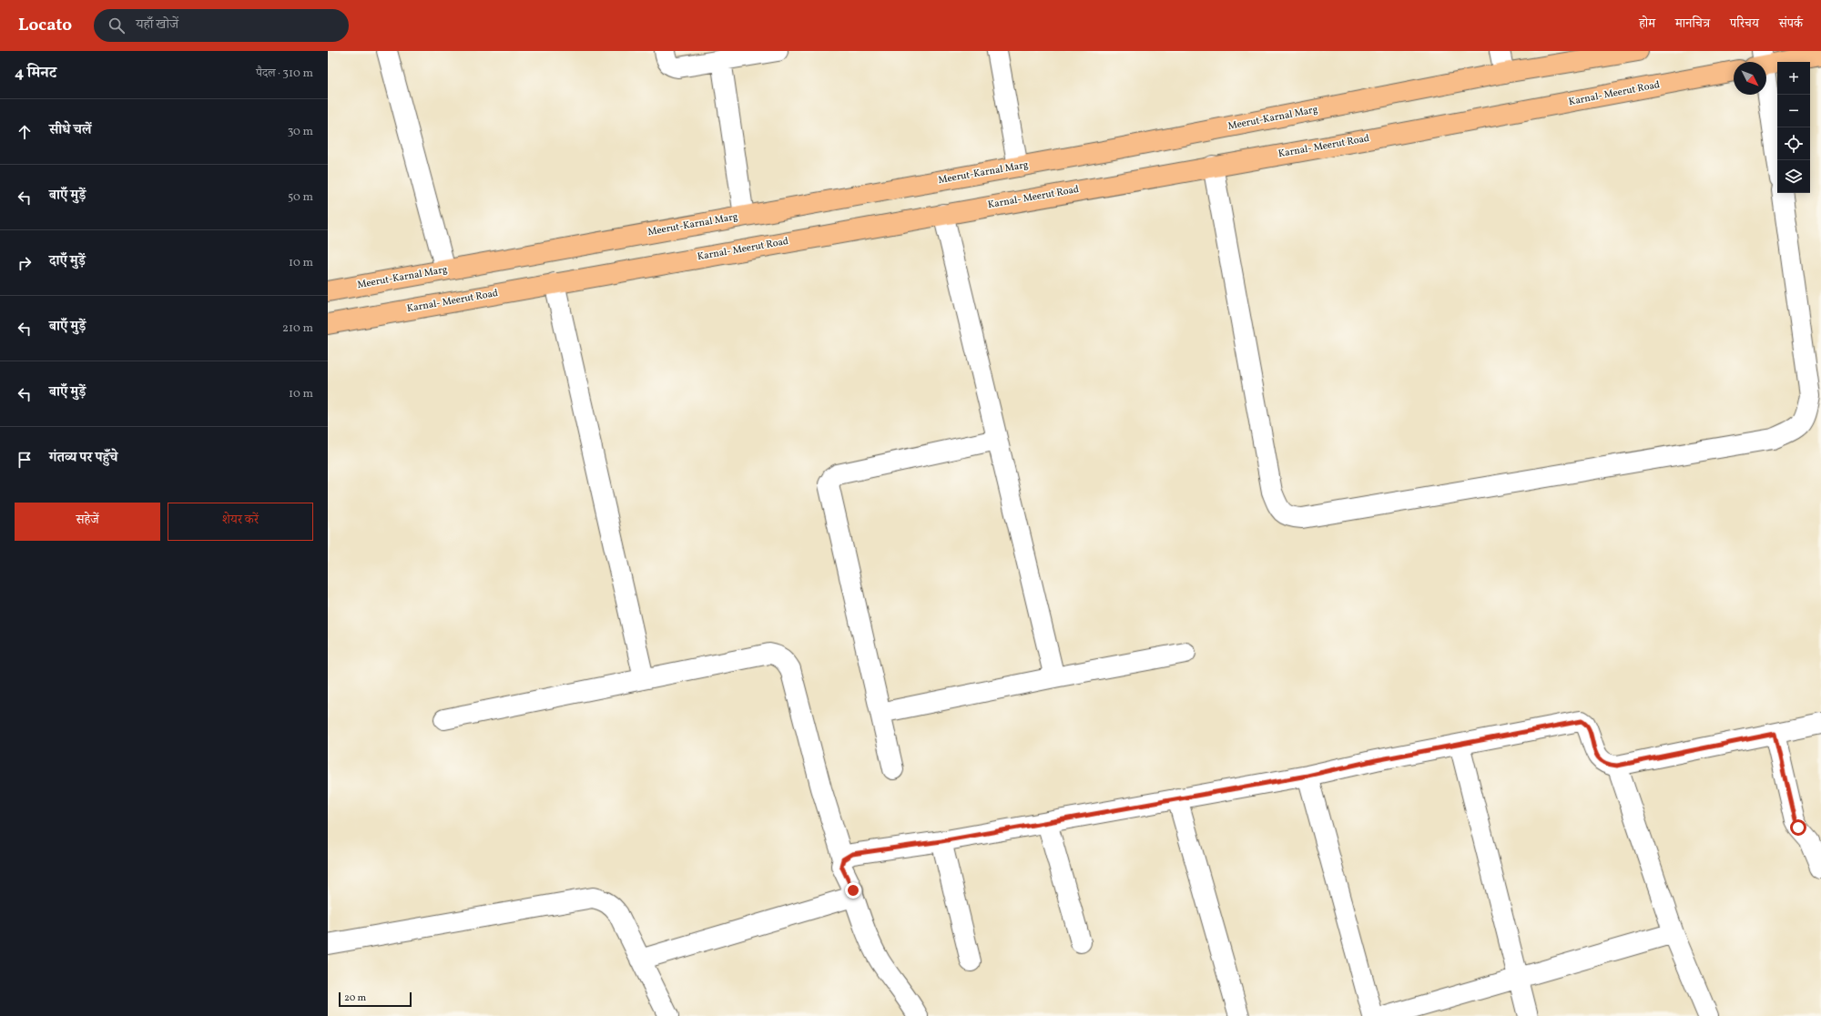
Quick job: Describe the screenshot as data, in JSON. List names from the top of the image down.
{
  "streets": {
    "highway": ["Karnal- Meerut Road", "Meerut-Karnal Marg"]
  },
  "scale_bar": "20 m",
  "north": "bottom right",
  "page": {
    "header": "Locato",
    "search": "यहाँ खोजें",
    "nav": [
      "होम",
      "मानचित्र",
      "परिचय",
      "संपर्क"
    ],
    "heading": ["4 मिनट", "पैदल · 310 m"],
    "map_buttons": ["+", "−"],
    "list": [
      ["सीधे चलें", "30 m"],
      ["बाएँ मुड़ें", "50 m"],
      ["दाएँ मुड़ें", "10 m"],
      ["बाएँ मुड़ें", "210 m"],
      ["बाएँ मुड़ें", "10 m"],
      "गंतव्य पर पहुँचे"
    ],
    "buttons": ["सहेजें", "शेयर करें"],
    "scale": "20 m"
  }
}
